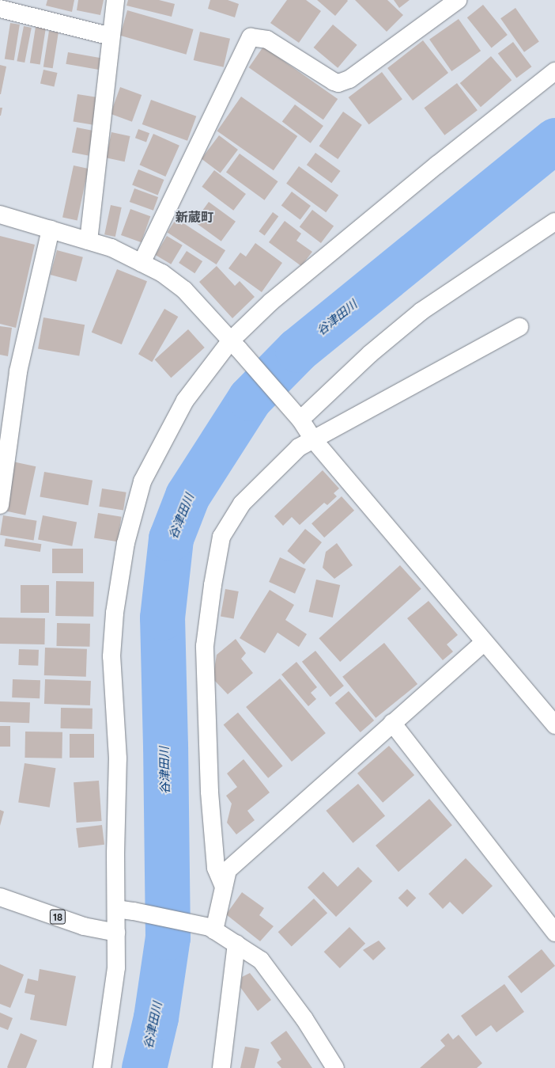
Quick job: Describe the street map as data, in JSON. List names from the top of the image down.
{
  "streets": {
    "street": ["18"]
  },
  "districts": ["新蔵町"],
  "water": ["谷津田川"]
}
